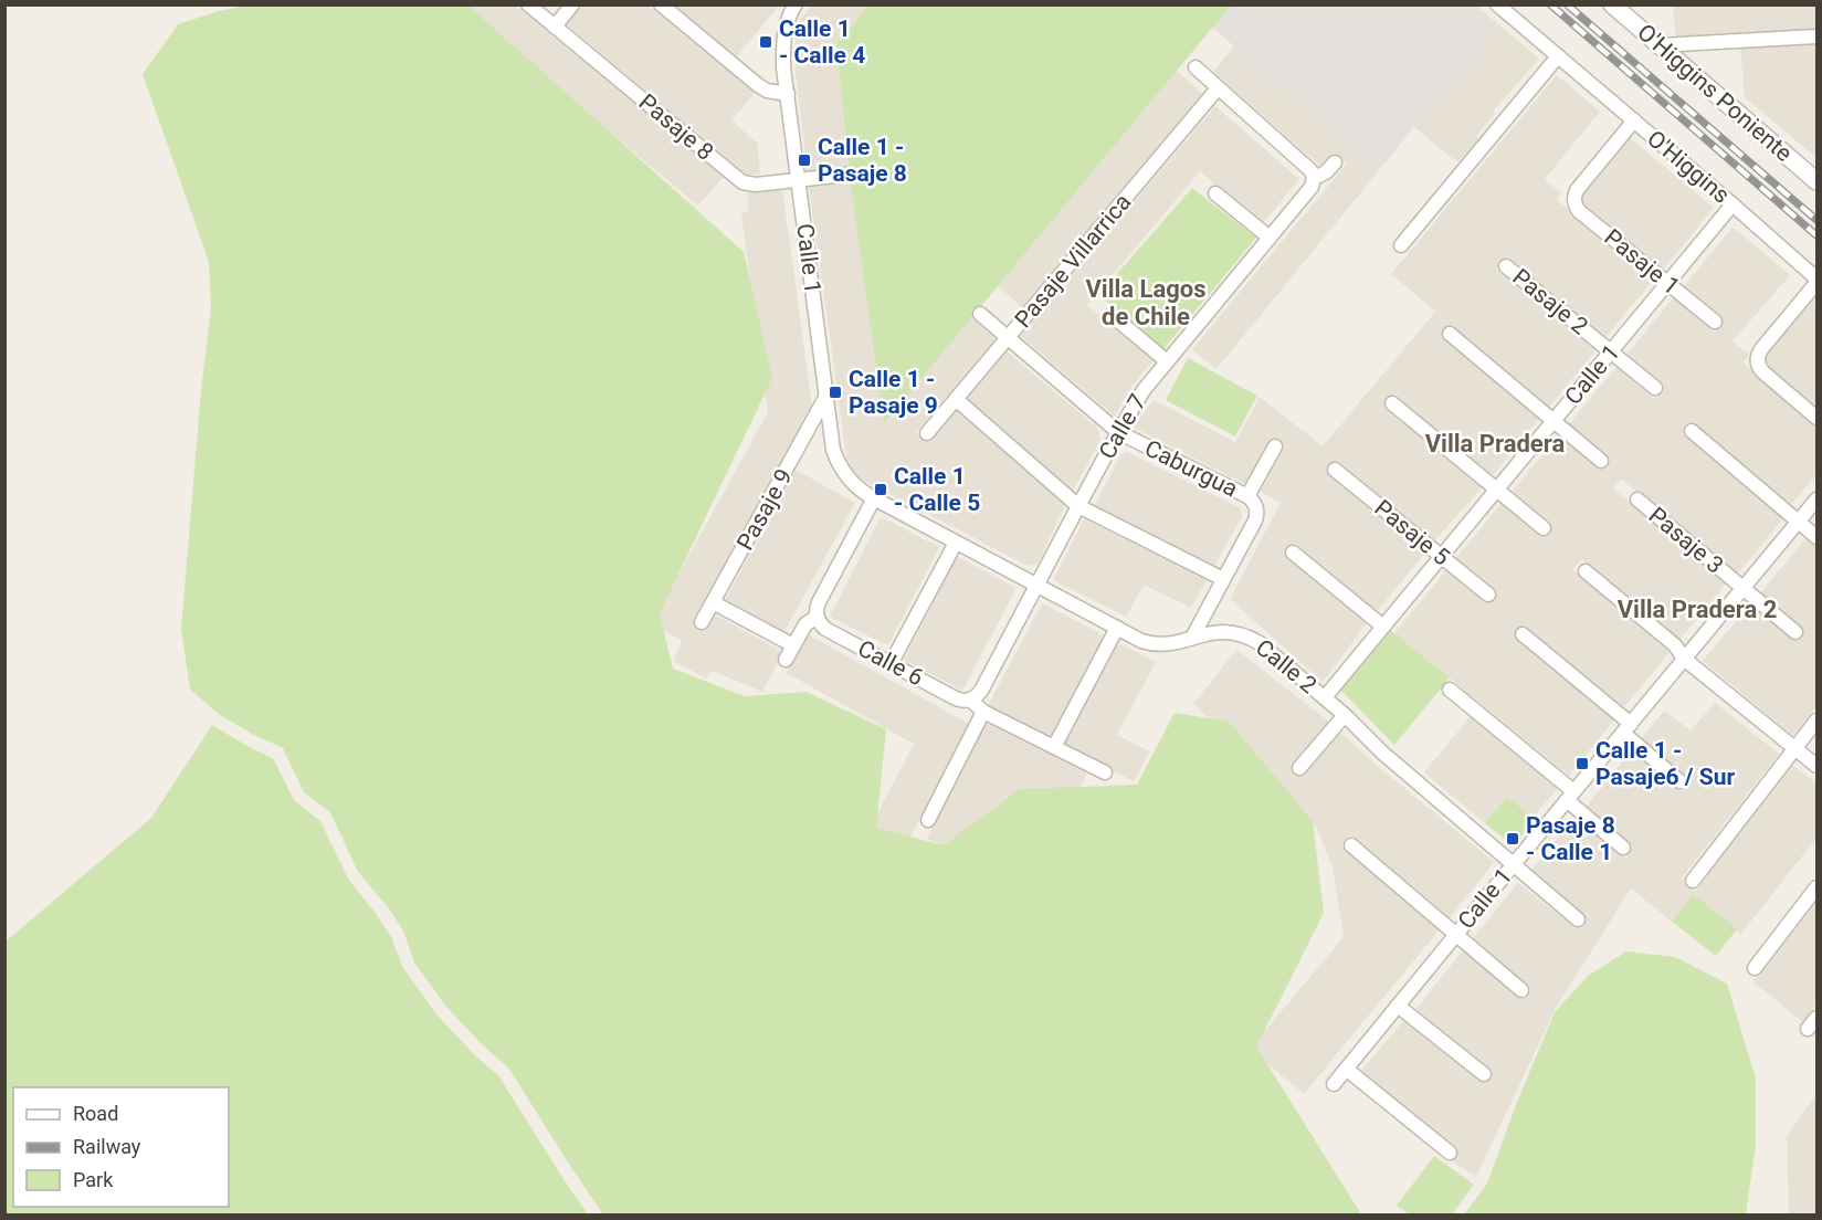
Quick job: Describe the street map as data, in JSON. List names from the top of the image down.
{
  "streets": {
    "street": [
      "O'Higgins Poniente",
      "Pasaje 8",
      "O'Higgins",
      "Calle 1",
      "Pasaje Villarrica",
      "Pasaje 1",
      "Pasaje 2",
      "Calle 7",
      "Caburgua",
      "Pasaje 9",
      "Pasaje 5",
      "Pasaje 3",
      "Calle 6",
      "Calle 2"
    ]
  },
  "crossings": [
    ["Pasaje 8", "Calle 1"],
    ["O'Higgins", "Calle 1"],
    ["O'Higgins", "Pasaje 1"],
    ["Calle 1", "Pasaje 1"],
    ["Calle 1", "Pasaje 2"],
    ["Calle 1", "Pasaje 9"],
    ["Calle 1", "Pasaje 5"],
    ["Calle 1", "Pasaje 3"],
    ["Calle 1", "Calle 2"],
    ["Pasaje Villarrica", "Caburgua"],
    ["Calle 7", "Caburgua"],
    ["Calle 7", "Calle 6"],
    ["Calle 7", "Calle 2"],
    ["Caburgua", "Calle 2"]
  ],
  "districts": ["Villa Lagos de Chile", "Villa Pradera", "Villa Pradera 2"],
  "places": {
    "transit": [
      "Calle 1 - Calle 4",
      "Calle 1 - Pasaje 8",
      "Calle 1 - Pasaje 9",
      "Calle 1 - Calle 5",
      "Calle 1 - Pasaje6 / Sur",
      "Pasaje 8 - Calle 1"
    ]
  },
  "legend": ["Road", "Railway", "Park"]
}
